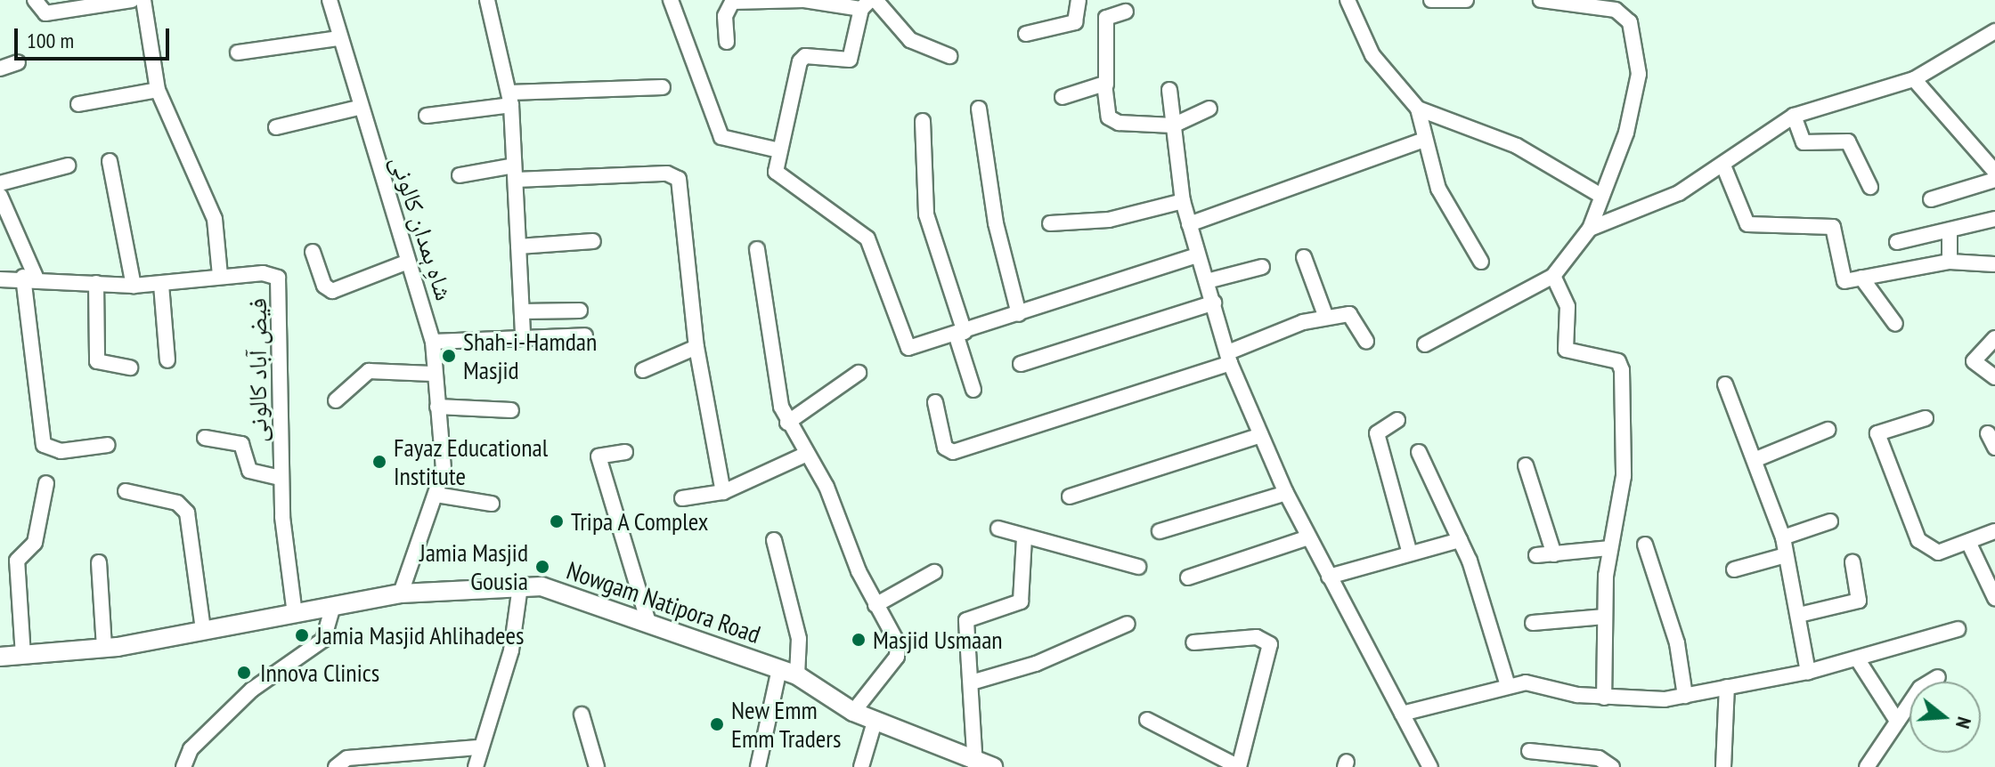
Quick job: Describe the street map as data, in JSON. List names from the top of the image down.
{
  "streets": {
    "main road": ["Nowgam Natipora Road"],
    "street": ["شاہِ ہمدان کالونی", "فیض آباد کالونی"]
  },
  "crossings": [
    ["شاہِ ہمدان کالونی", "Nowgam Natipora Road"],
    ["فیض آباد کالونی", "Nowgam Natipora Road"]
  ],
  "places": [
    "Shah-i-Hamdan Masjid",
    "Fayaz Educational Institute",
    "Tripa A Complex",
    "Jamia Masjid Gousia",
    "Jamia Masjid Ahlihadees",
    "Masjid Usmaan",
    "Innova Clinics",
    "New Emm Emm Traders"
  ],
  "scale_bar": "100 m",
  "north": "right"
}
